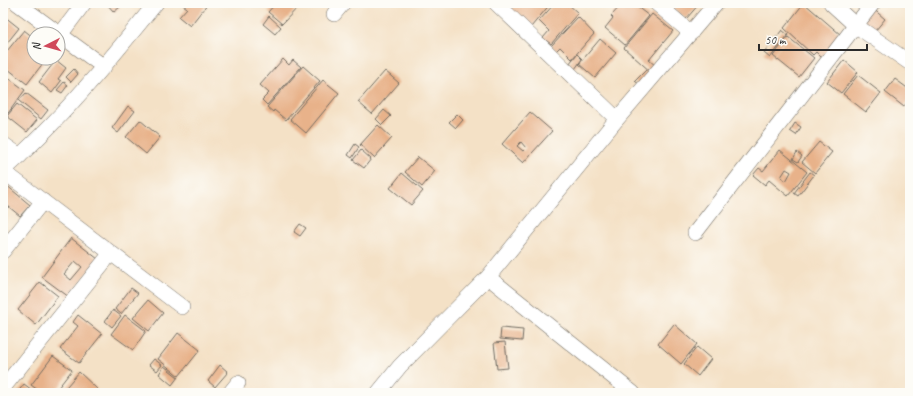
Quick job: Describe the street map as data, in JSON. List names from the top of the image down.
{
  "scale_bar": "50 m",
  "north": "left"
}
